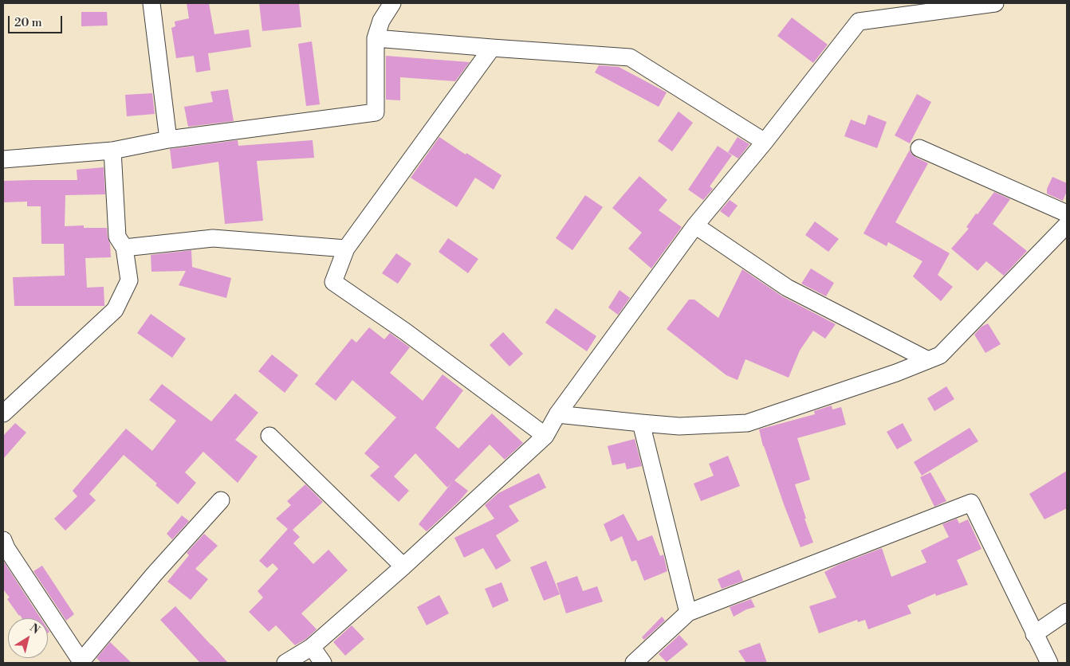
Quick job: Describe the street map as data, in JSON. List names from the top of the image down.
{
  "scale_bar": "20 m",
  "north": "top right"
}
